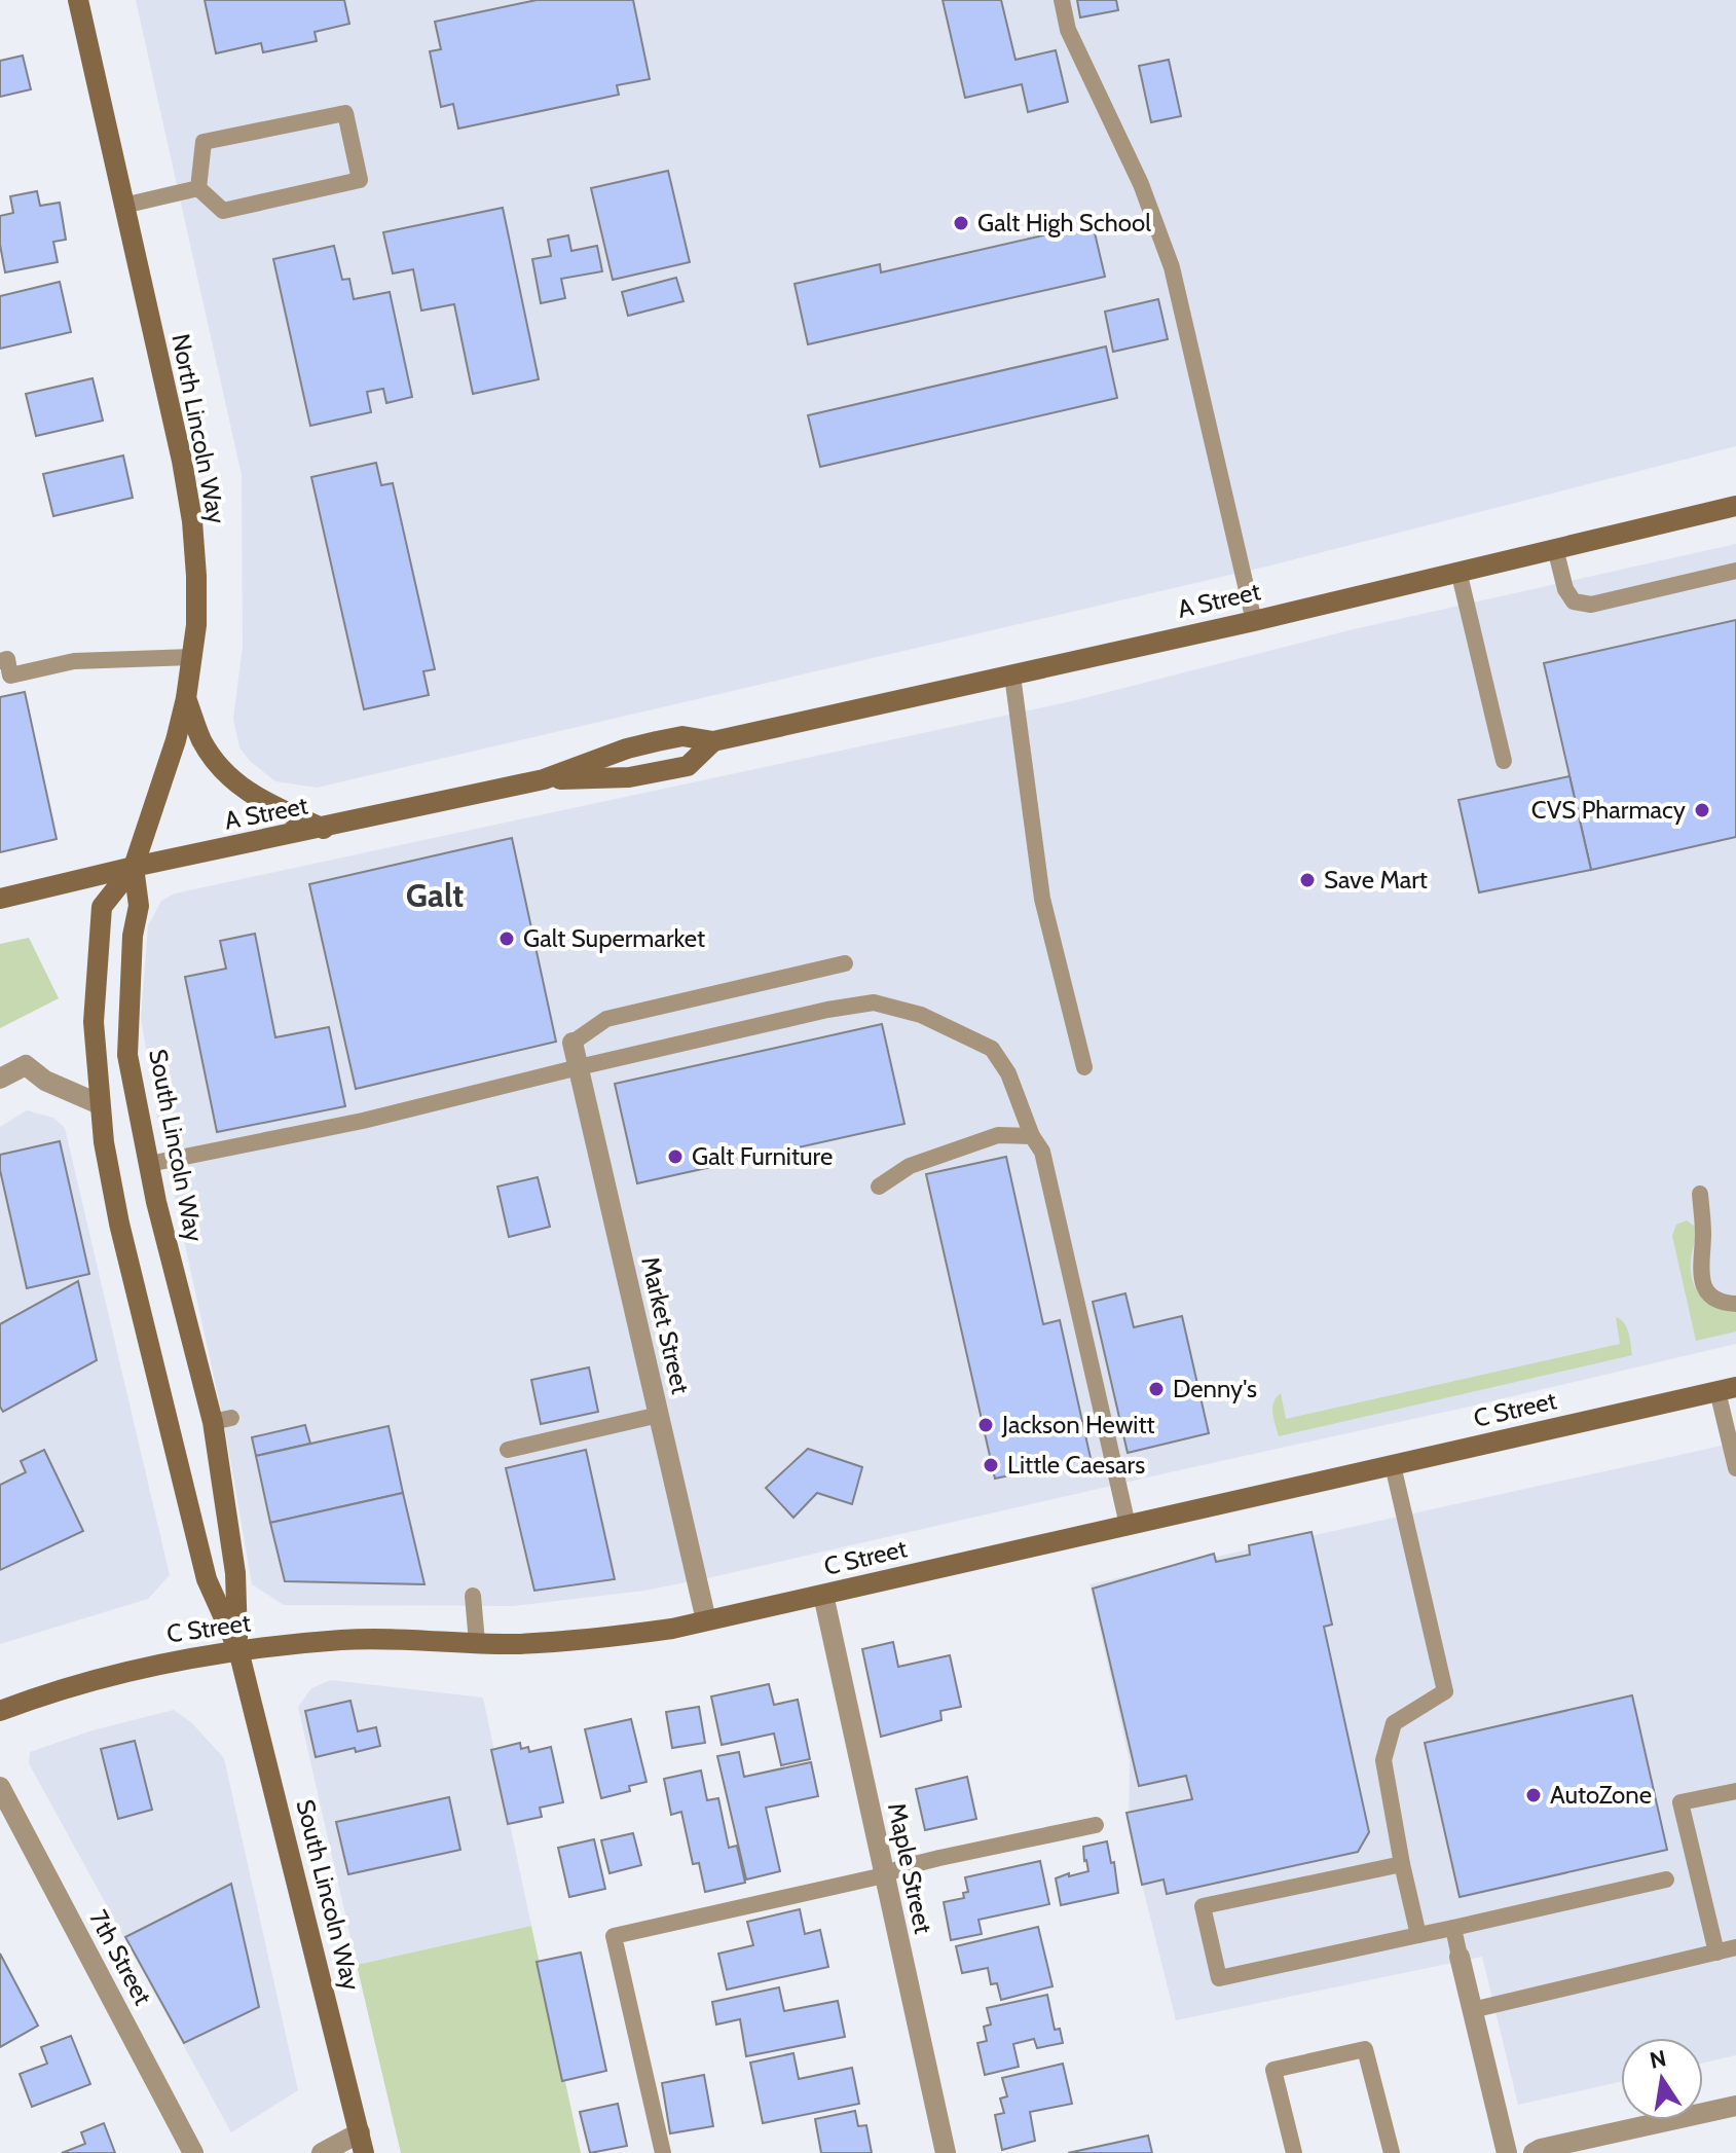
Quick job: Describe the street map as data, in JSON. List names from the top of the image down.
{
  "streets": {
    "main road": [
      "North Lincoln Way",
      "A Street",
      "South Lincoln Way",
      "C Street"
    ],
    "street": ["Market Street", "Maple Street", "7th Street"]
  },
  "crossings": [
    ["North Lincoln Way", "A Street"],
    ["North Lincoln Way", "South Lincoln Way"],
    ["A Street", "South Lincoln Way"],
    ["South Lincoln Way", "C Street"],
    ["Market Street", "C Street"],
    ["C Street", "Maple Street"]
  ],
  "districts": ["Galt"],
  "places": [
    "Galt High School",
    "CVS Pharmacy",
    "Save Mart",
    "Galt Supermarket",
    "Galt Furniture",
    "Denny's",
    "Jackson Hewitt",
    "Little Caesars",
    "AutoZone"
  ],
  "north": "top"
}
